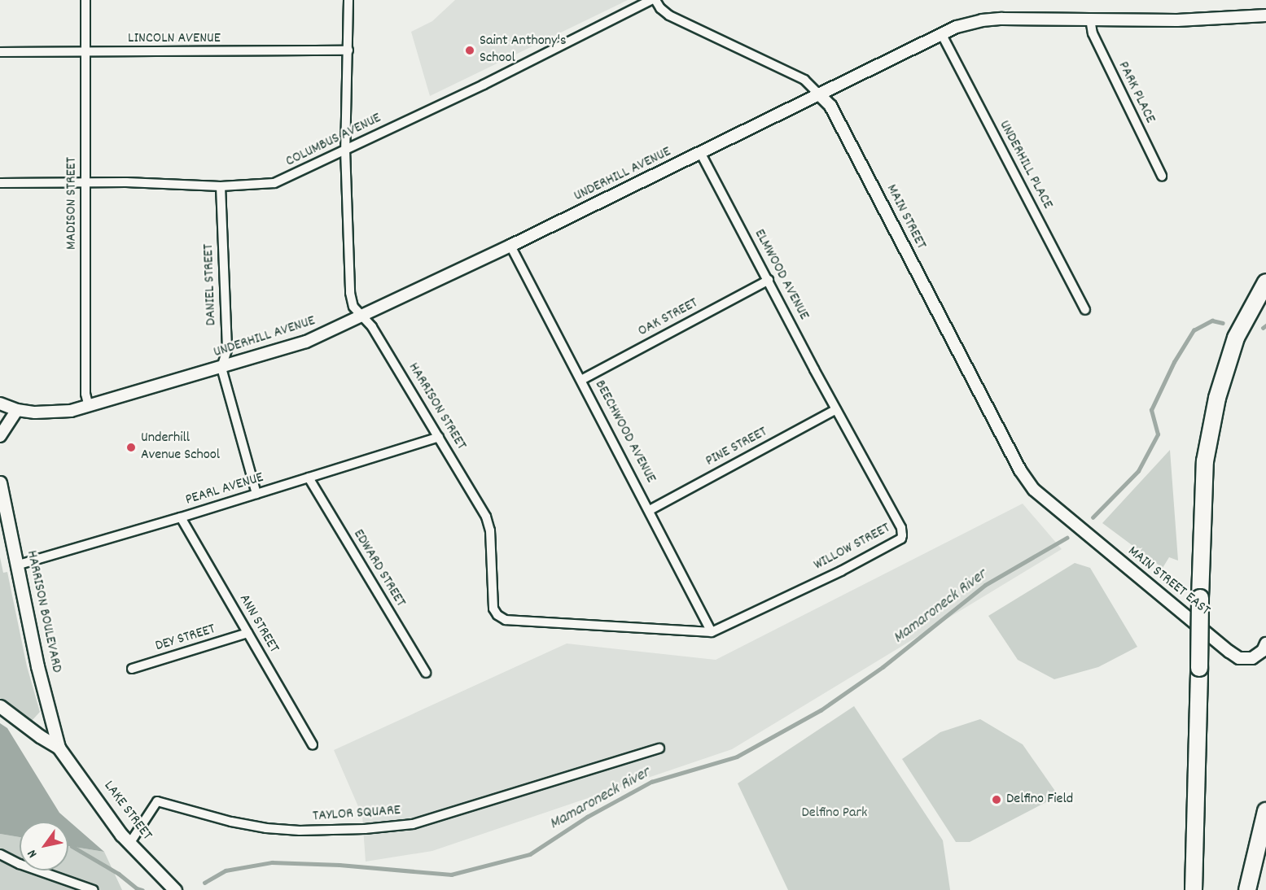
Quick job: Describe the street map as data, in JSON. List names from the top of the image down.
{
  "streets": {
    "main road": ["HARRISON BOULEVARD", "LAKE STREET"],
    "street": [
      "LINCOLN AVENUE",
      "PARK PLACE",
      "COLUMBUS AVENUE",
      "UNDERHILL PLACE",
      "UNDERHILL AVENUE",
      "MADISON STREET",
      "MAIN STREET",
      "ELMWOOD AVENUE",
      "DANIEL STREET",
      "OAK STREET",
      "HARRISON STREET",
      "BEECHWOOD AVENUE",
      "PINE STREET",
      "PEARL AVENUE",
      "WILLOW STREET",
      "EDWARD STREET",
      "MAIN STREET EAST",
      "ANN STREET",
      "DEY STREET",
      "TAYLOR SQUARE"
    ]
  },
  "crossings": [
    ["LINCOLN AVENUE", "MADISON STREET"],
    ["LINCOLN AVENUE", "HARRISON STREET"],
    ["PARK PLACE", "UNDERHILL AVENUE"],
    ["COLUMBUS AVENUE", "MADISON STREET"],
    ["COLUMBUS AVENUE", "DANIEL STREET"],
    ["COLUMBUS AVENUE", "HARRISON STREET"],
    ["UNDERHILL PLACE", "UNDERHILL AVENUE"],
    ["UNDERHILL AVENUE", "MADISON STREET"],
    ["UNDERHILL AVENUE", "MAIN STREET"],
    ["UNDERHILL AVENUE", "ELMWOOD AVENUE"],
    ["UNDERHILL AVENUE", "DANIEL STREET"],
    ["UNDERHILL AVENUE", "HARRISON STREET"],
    ["UNDERHILL AVENUE", "BEECHWOOD AVENUE"],
    ["MAIN STREET", "MAIN STREET EAST"],
    ["ELMWOOD AVENUE", "OAK STREET"],
    ["ELMWOOD AVENUE", "PINE STREET"],
    ["ELMWOOD AVENUE", "WILLOW STREET"],
    ["DANIEL STREET", "PEARL AVENUE"],
    ["OAK STREET", "BEECHWOOD AVENUE"],
    ["HARRISON STREET", "BEECHWOOD AVENUE"],
    ["HARRISON STREET", "PEARL AVENUE"],
    ["HARRISON STREET", "WILLOW STREET"],
    ["BEECHWOOD AVENUE", "PINE STREET"],
    ["BEECHWOOD AVENUE", "WILLOW STREET"],
    ["PINE STREET", "WILLOW STREET"],
    ["PEARL AVENUE", "EDWARD STREET"],
    ["PEARL AVENUE", "HARRISON BOULEVARD"],
    ["PEARL AVENUE", "ANN STREET"],
    ["HARRISON BOULEVARD", "LAKE STREET"],
    ["ANN STREET", "DEY STREET"],
    ["LAKE STREET", "TAYLOR SQUARE"]
  ],
  "water": ["Mamaroneck River"],
  "parks": ["Delfino Park"],
  "places": ["Saint Anthony's School", "Underhill Avenue School", "Delfino Field"],
  "north": "bottom left"
}
